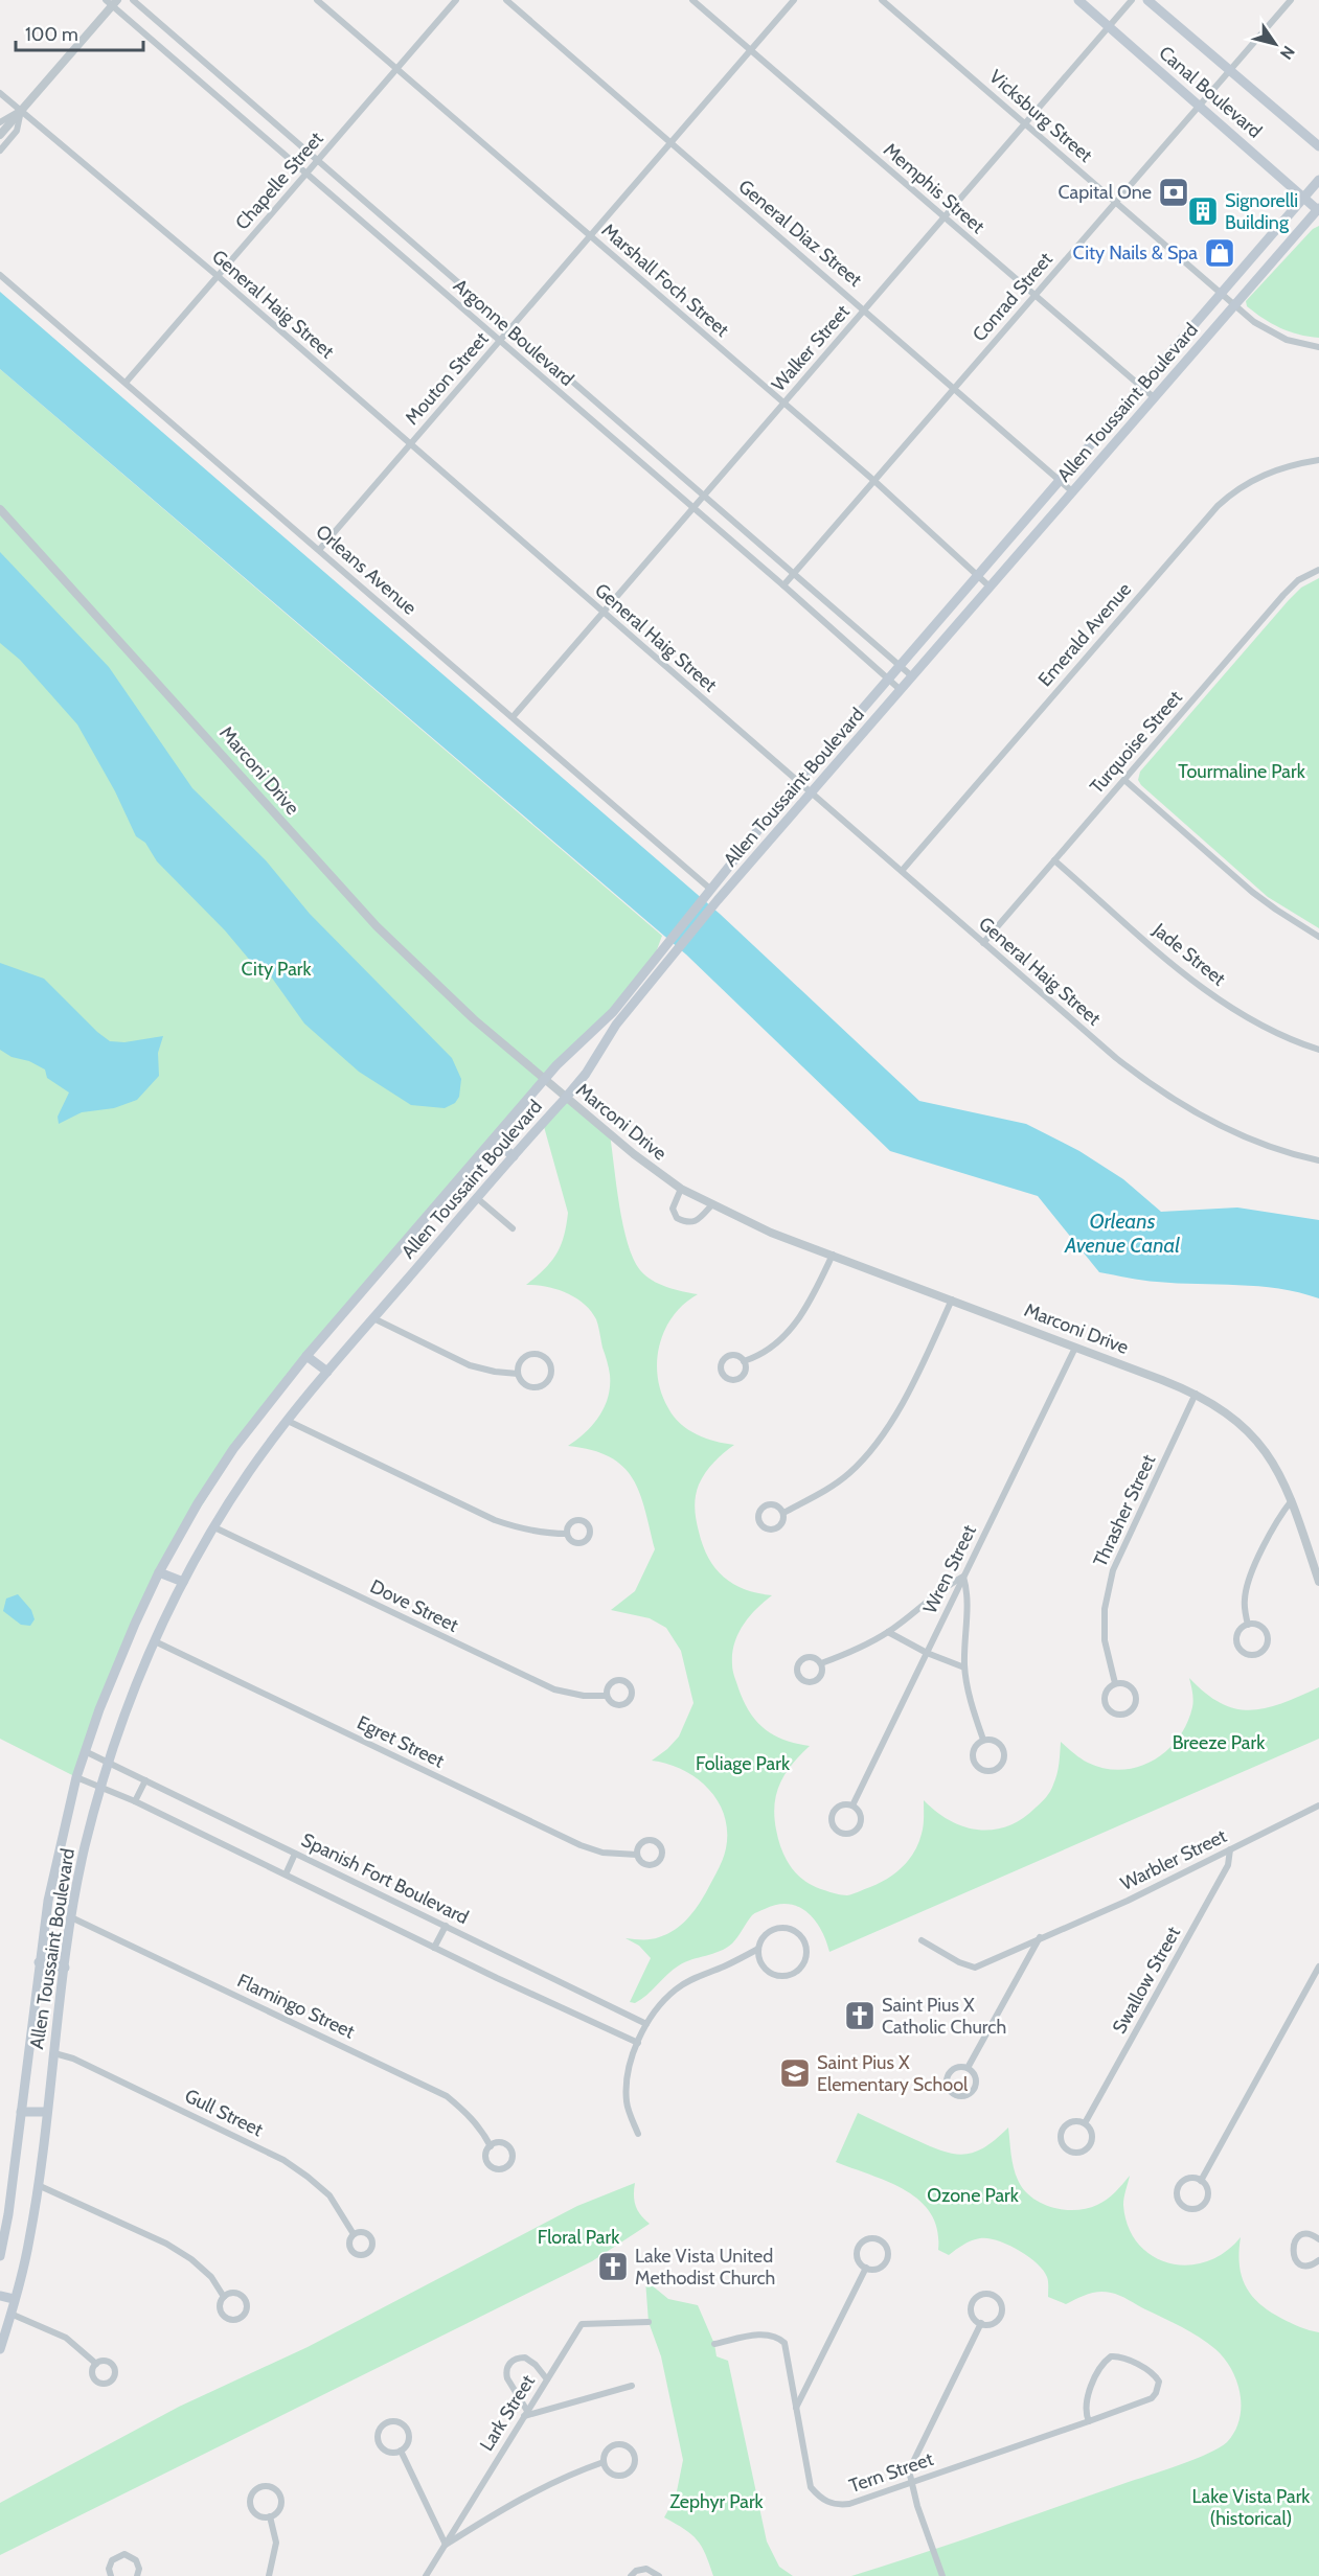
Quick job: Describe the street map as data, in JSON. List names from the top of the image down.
{
  "streets": {
    "main road": ["Canal Boulevard", "Allen Toussaint Boulevard"],
    "street": [
      "Vicksburg Street",
      "Chapelle Street",
      "Memphis Street",
      "General Diaz Street",
      "Marshall Foch Street",
      "Conrad Street",
      "General Haig Street",
      "Argonne Boulevard",
      "Walker Street",
      "Mouton Street",
      "Orleans Avenue",
      "Emerald Avenue",
      "Turquoise Street",
      "Marconi Drive",
      "Jade Street",
      "Thrasher Street",
      "Wren Street",
      "Dove Street",
      "Egret Street",
      "Warbler Street",
      "Spanish Fort Boulevard",
      "Swallow Street",
      "Flamingo Street",
      "Gull Street",
      "Lark Street",
      "Tern Street"
    ]
  },
  "crossings": [
    ["Canal Boulevard", "Conrad Street"],
    ["Canal Boulevard", "Walker Street"],
    ["Canal Boulevard", "Allen Toussaint Boulevard"],
    ["Vicksburg Street", "Conrad Street"],
    ["Vicksburg Street", "Walker Street"],
    ["Vicksburg Street", "Allen Toussaint Boulevard"],
    ["Chapelle Street", "Marshall Foch Street"],
    ["Chapelle Street", "General Haig Street"],
    ["Chapelle Street", "Argonne Boulevard"],
    ["Chapelle Street", "Orleans Avenue"],
    ["Memphis Street", "Conrad Street"],
    ["Memphis Street", "Walker Street"],
    ["Memphis Street", "Mouton Street"],
    ["Memphis Street", "Allen Toussaint Boulevard"],
    ["General Diaz Street", "Conrad Street"],
    ["General Diaz Street", "Walker Street"],
    ["General Diaz Street", "Mouton Street"],
    ["General Diaz Street", "Allen Toussaint Boulevard"],
    ["Marshall Foch Street", "Conrad Street"],
    ["Marshall Foch Street", "Walker Street"],
    ["Marshall Foch Street", "Mouton Street"],
    ["Marshall Foch Street", "Allen Toussaint Boulevard"],
    ["Conrad Street", "Argonne Boulevard"],
    ["General Haig Street", "Walker Street"],
    ["General Haig Street", "Mouton Street"],
    ["General Haig Street", "Allen Toussaint Boulevard"],
    ["General Haig Street", "Emerald Avenue"],
    ["General Haig Street", "Turquoise Street"],
    ["Argonne Boulevard", "Walker Street"],
    ["Argonne Boulevard", "Mouton Street"],
    ["Argonne Boulevard", "Allen Toussaint Boulevard"],
    ["Walker Street", "Orleans Avenue"],
    ["Mouton Street", "Orleans Avenue"],
    ["Allen Toussaint Boulevard", "Orleans Avenue"],
    ["Allen Toussaint Boulevard", "Marconi Drive"],
    ["Allen Toussaint Boulevard", "Dove Street"],
    ["Allen Toussaint Boulevard", "Egret Street"],
    ["Allen Toussaint Boulevard", "Spanish Fort Boulevard"],
    ["Allen Toussaint Boulevard", "Flamingo Street"],
    ["Allen Toussaint Boulevard", "Gull Street"],
    ["Turquoise Street", "Jade Street"],
    ["Marconi Drive", "Thrasher Street"],
    ["Marconi Drive", "Wren Street"],
    ["Warbler Street", "Swallow Street"]
  ],
  "water": ["Orleans Avenue Canal"],
  "parks": [
    "Tourmaline Park",
    "City Park",
    "Breeze Park",
    "Foliage Park",
    "Ozone Park",
    "Floral Park",
    "Lake Vista Park (historical)",
    "Zephyr Park"
  ],
  "places": {
    "bank": ["Capital One"],
    "building": ["Signorelli Building"],
    "shop": ["City Nails & Spa"],
    "church": ["Saint Pius X Catholic Church", "Lake Vista United Methodist Church"],
    "school or university": ["Saint Pius X Elementary School"]
  },
  "scale_bar": "100 m",
  "north": "bottom right"
}
